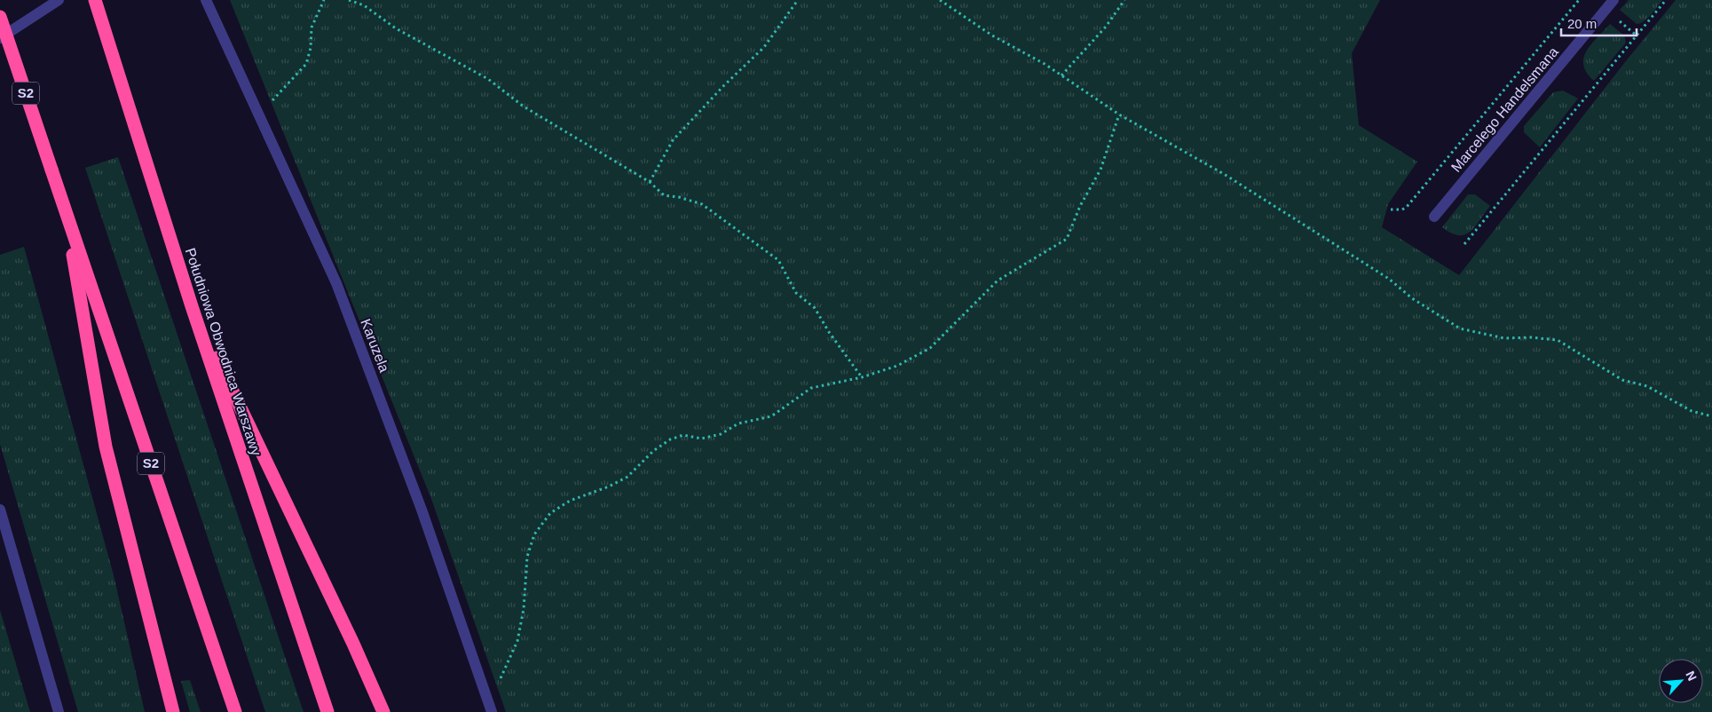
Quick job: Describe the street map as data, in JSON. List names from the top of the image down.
{
  "streets": {
    "highway": ["S2", "Południowa Obwodnica Warszawy"],
    "street": ["Marcelego Handelsmana", "Karuzela"]
  },
  "scale_bar": "20 m",
  "north": "top right"
}
